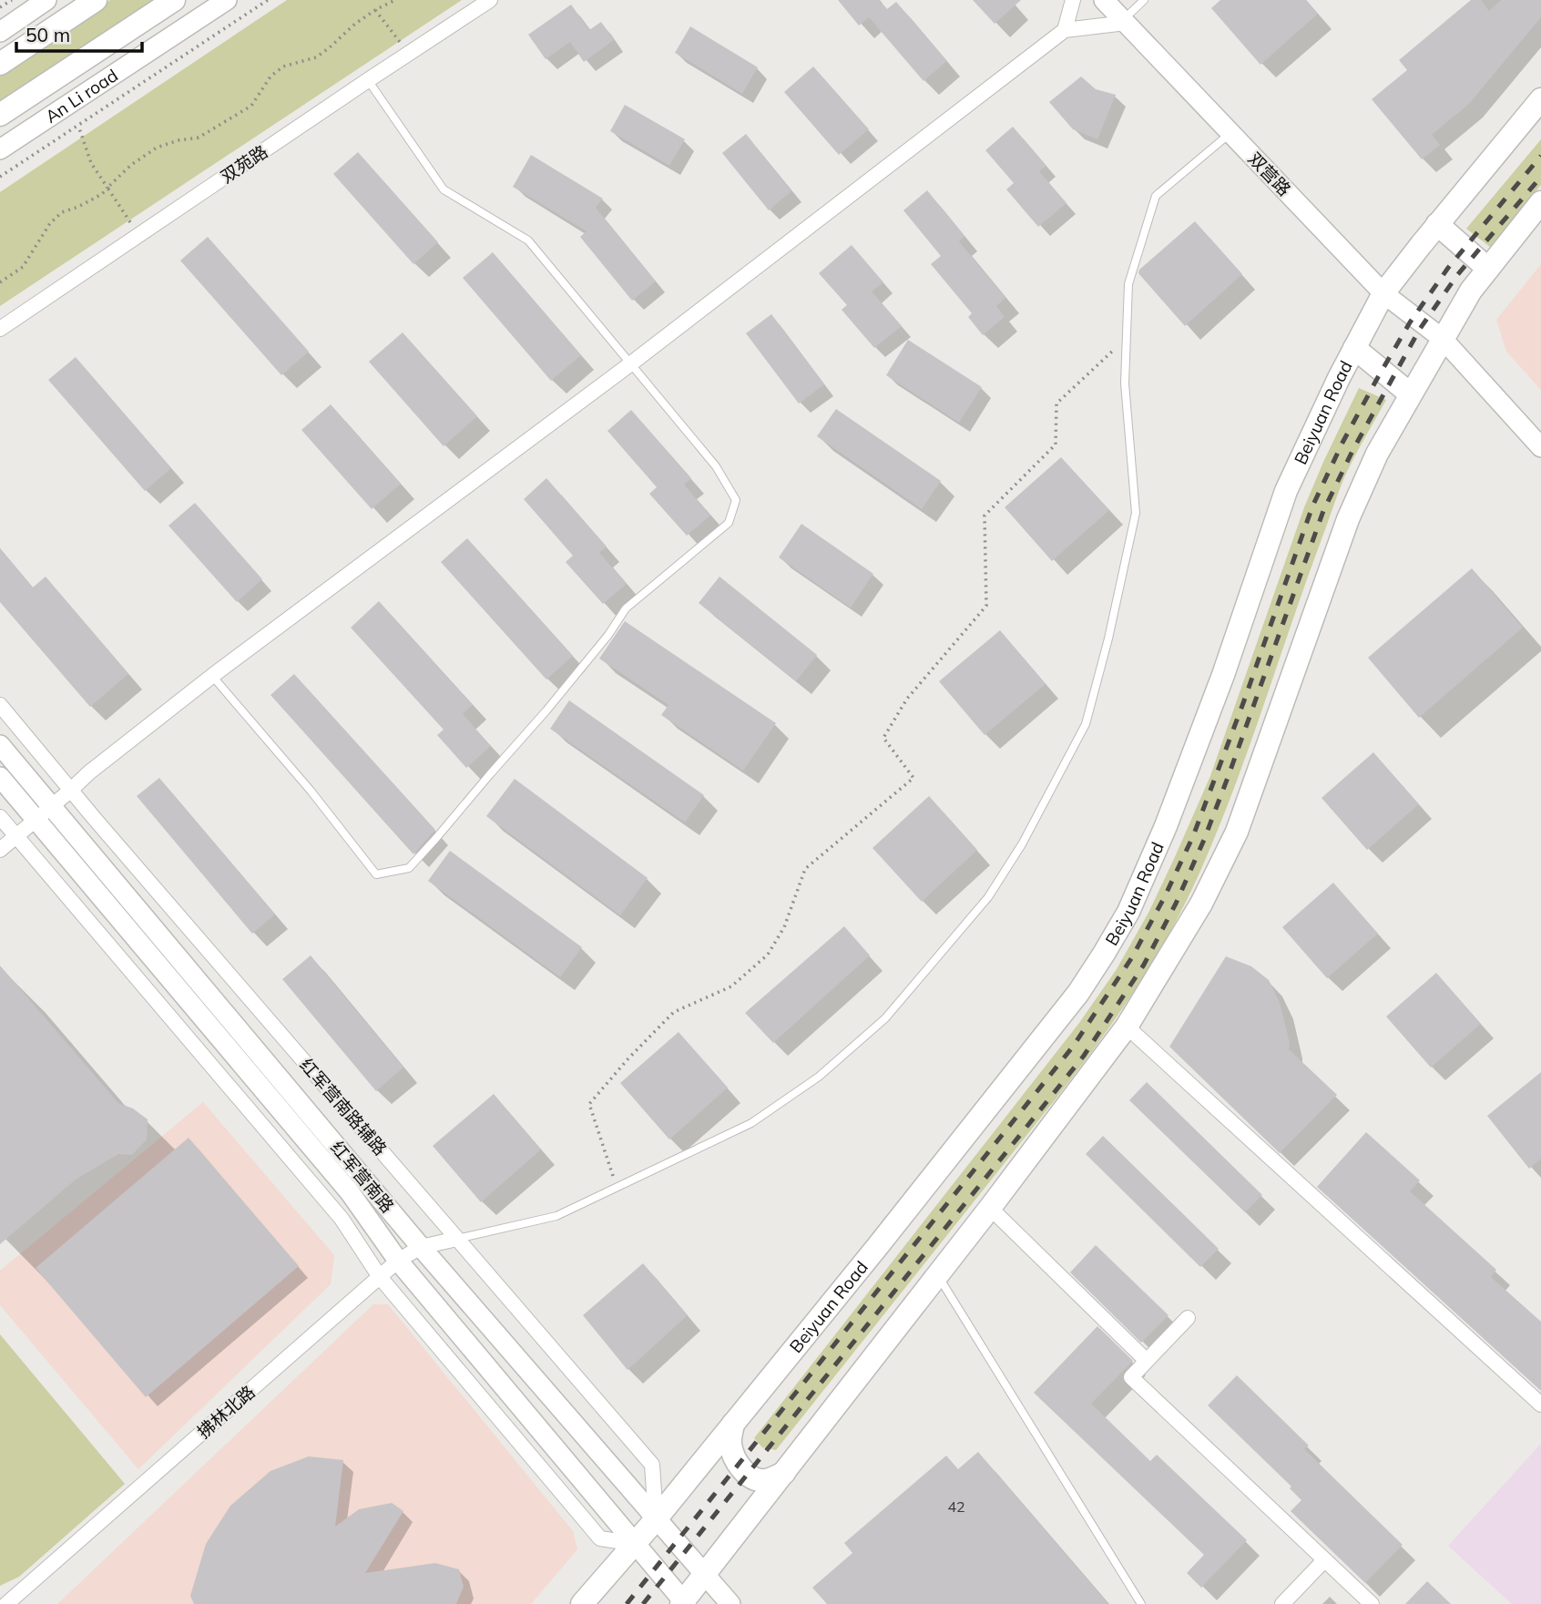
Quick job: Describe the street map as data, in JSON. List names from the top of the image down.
{
  "streets": {
    "main road": [
      "An Li road",
      "双营路",
      "Beiyuan Road",
      "红军营南路"
    ],
    "street": ["双苑路", "红军营南路辅路", "拂林北路"]
  },
  "crossings": [
    ["双营路", "Beiyuan Road"],
    ["Beiyuan Road", "红军营南路辅路"],
    ["Beiyuan Road", "红军营南路"],
    ["红军营南路辅路", "红军营南路"],
    ["红军营南路辅路", "拂林北路"],
    ["红军营南路", "拂林北路"]
  ],
  "house_numbers": ["42"],
  "scale_bar": "50 m"
}
